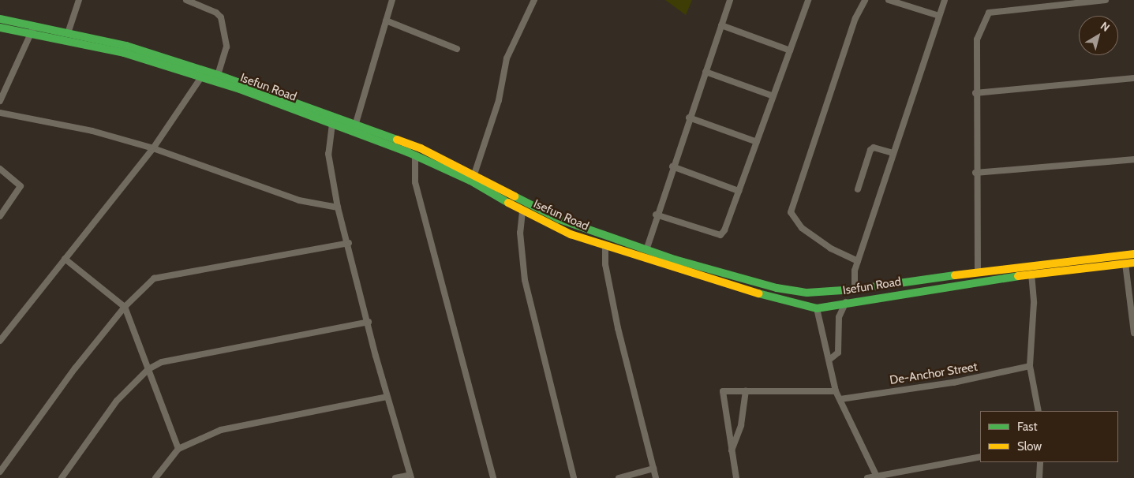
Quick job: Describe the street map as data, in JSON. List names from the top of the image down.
{
  "streets": {
    "street": ["Isefun Road", "De-Anchor Street"]
  },
  "legend": ["Fast", "Slow"],
  "north": "top right"
}
